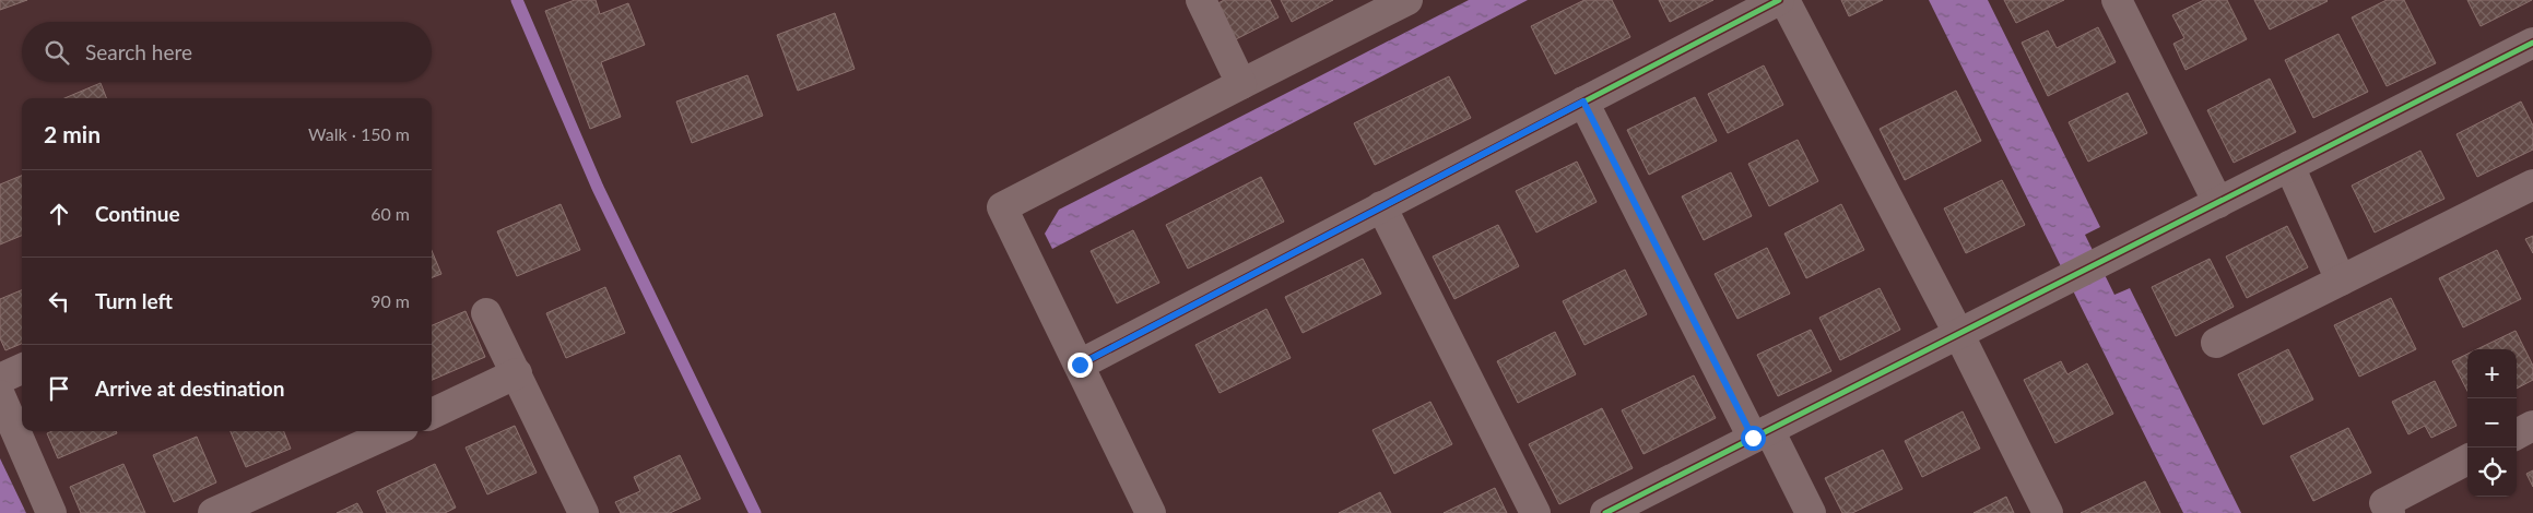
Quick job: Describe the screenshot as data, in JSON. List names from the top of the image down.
{
  "page": {
    "search": "Search here",
    "heading": ["2 min", "Walk · 150 m"],
    "list": [
      ["Continue", "60 m"],
      ["Turn left", "90 m"],
      "Arrive at destination"
    ],
    "map_buttons": ["+", "−"]
  }
}
